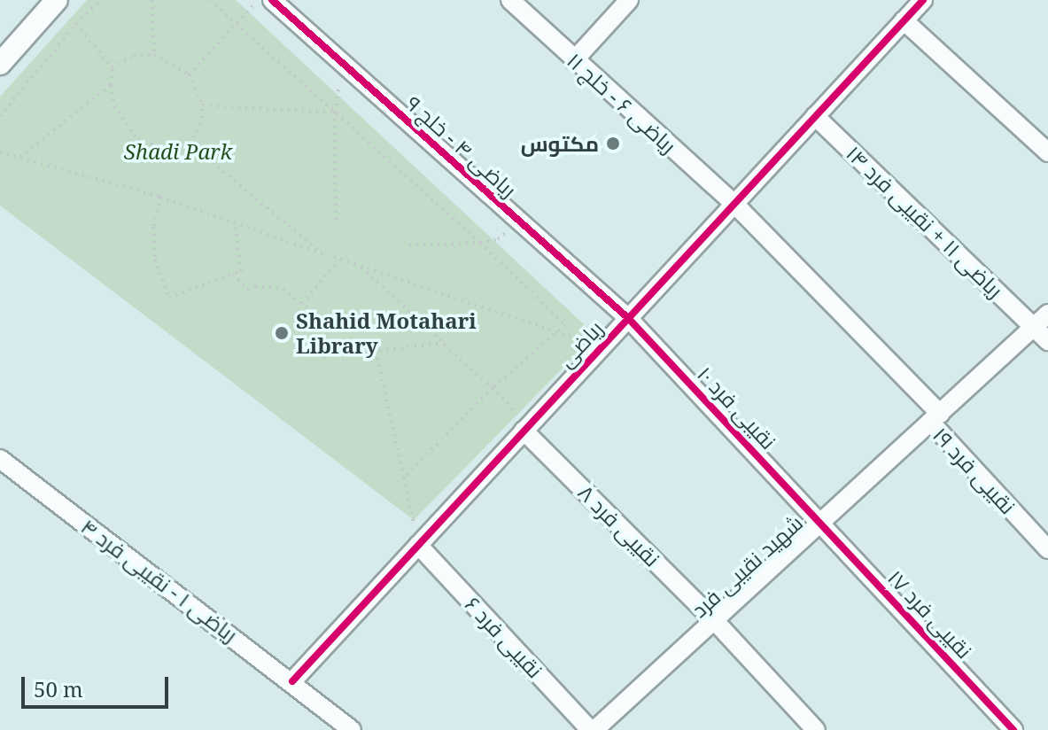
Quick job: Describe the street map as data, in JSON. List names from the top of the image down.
{
  "streets": {
    "street": [
      "ریاضی ۶ - خلج ۱۱",
      "ریاضی ۴ - خلج ۹",
      "ریاضی ۱۱ + نقیبی فرد ۱۴",
      "ریاضی",
      "نقیبی فرد ۱۰",
      "نقیبی فرد ۱۹",
      "نقیبی فرد ۸",
      "شهید نقیبی فرد",
      "ریاضی ۱ - نقیبی فرد ۴",
      "نقیبی فرد ۱۷",
      "نقیبی فرد ۶"
    ]
  },
  "crossings": [
    ["ریاضی ۶ - خلج ۱۱", "ریاضی"],
    ["ریاضی ۶ - خلج ۱۱", "نقیبی فرد ۱۹"],
    ["ریاضی ۶ - خلج ۱۱", "شهید نقیبی فرد"],
    ["ریاضی ۴ - خلج ۹", "ریاضی"],
    ["ریاضی ۴ - خلج ۹", "نقیبی فرد ۱۰"],
    ["ریاضی ۱۱ + نقیبی فرد ۱۴", "ریاضی"],
    ["ریاضی ۱۱ + نقیبی فرد ۱۴", "شهید نقیبی فرد"],
    ["ریاضی", "نقیبی فرد ۱۰"],
    ["ریاضی", "نقیبی فرد ۸"],
    ["ریاضی", "ریاضی ۱ - نقیبی فرد ۴"],
    ["ریاضی", "نقیبی فرد ۶"],
    ["نقیبی فرد ۱۰", "شهید نقیبی فرد"],
    ["نقیبی فرد ۱۰", "نقیبی فرد ۱۷"],
    ["نقیبی فرد ۱۹", "شهید نقیبی فرد"],
    ["نقیبی فرد ۸", "شهید نقیبی فرد"],
    ["شهید نقیبی فرد", "نقیبی فرد ۱۷"],
    ["شهید نقیبی فرد", "نقیبی فرد ۶"]
  ],
  "parks": ["Shadi Park"],
  "places": ["مکتوس", "Shahid Motahari Library"],
  "scale_bar": "50 m"
}
